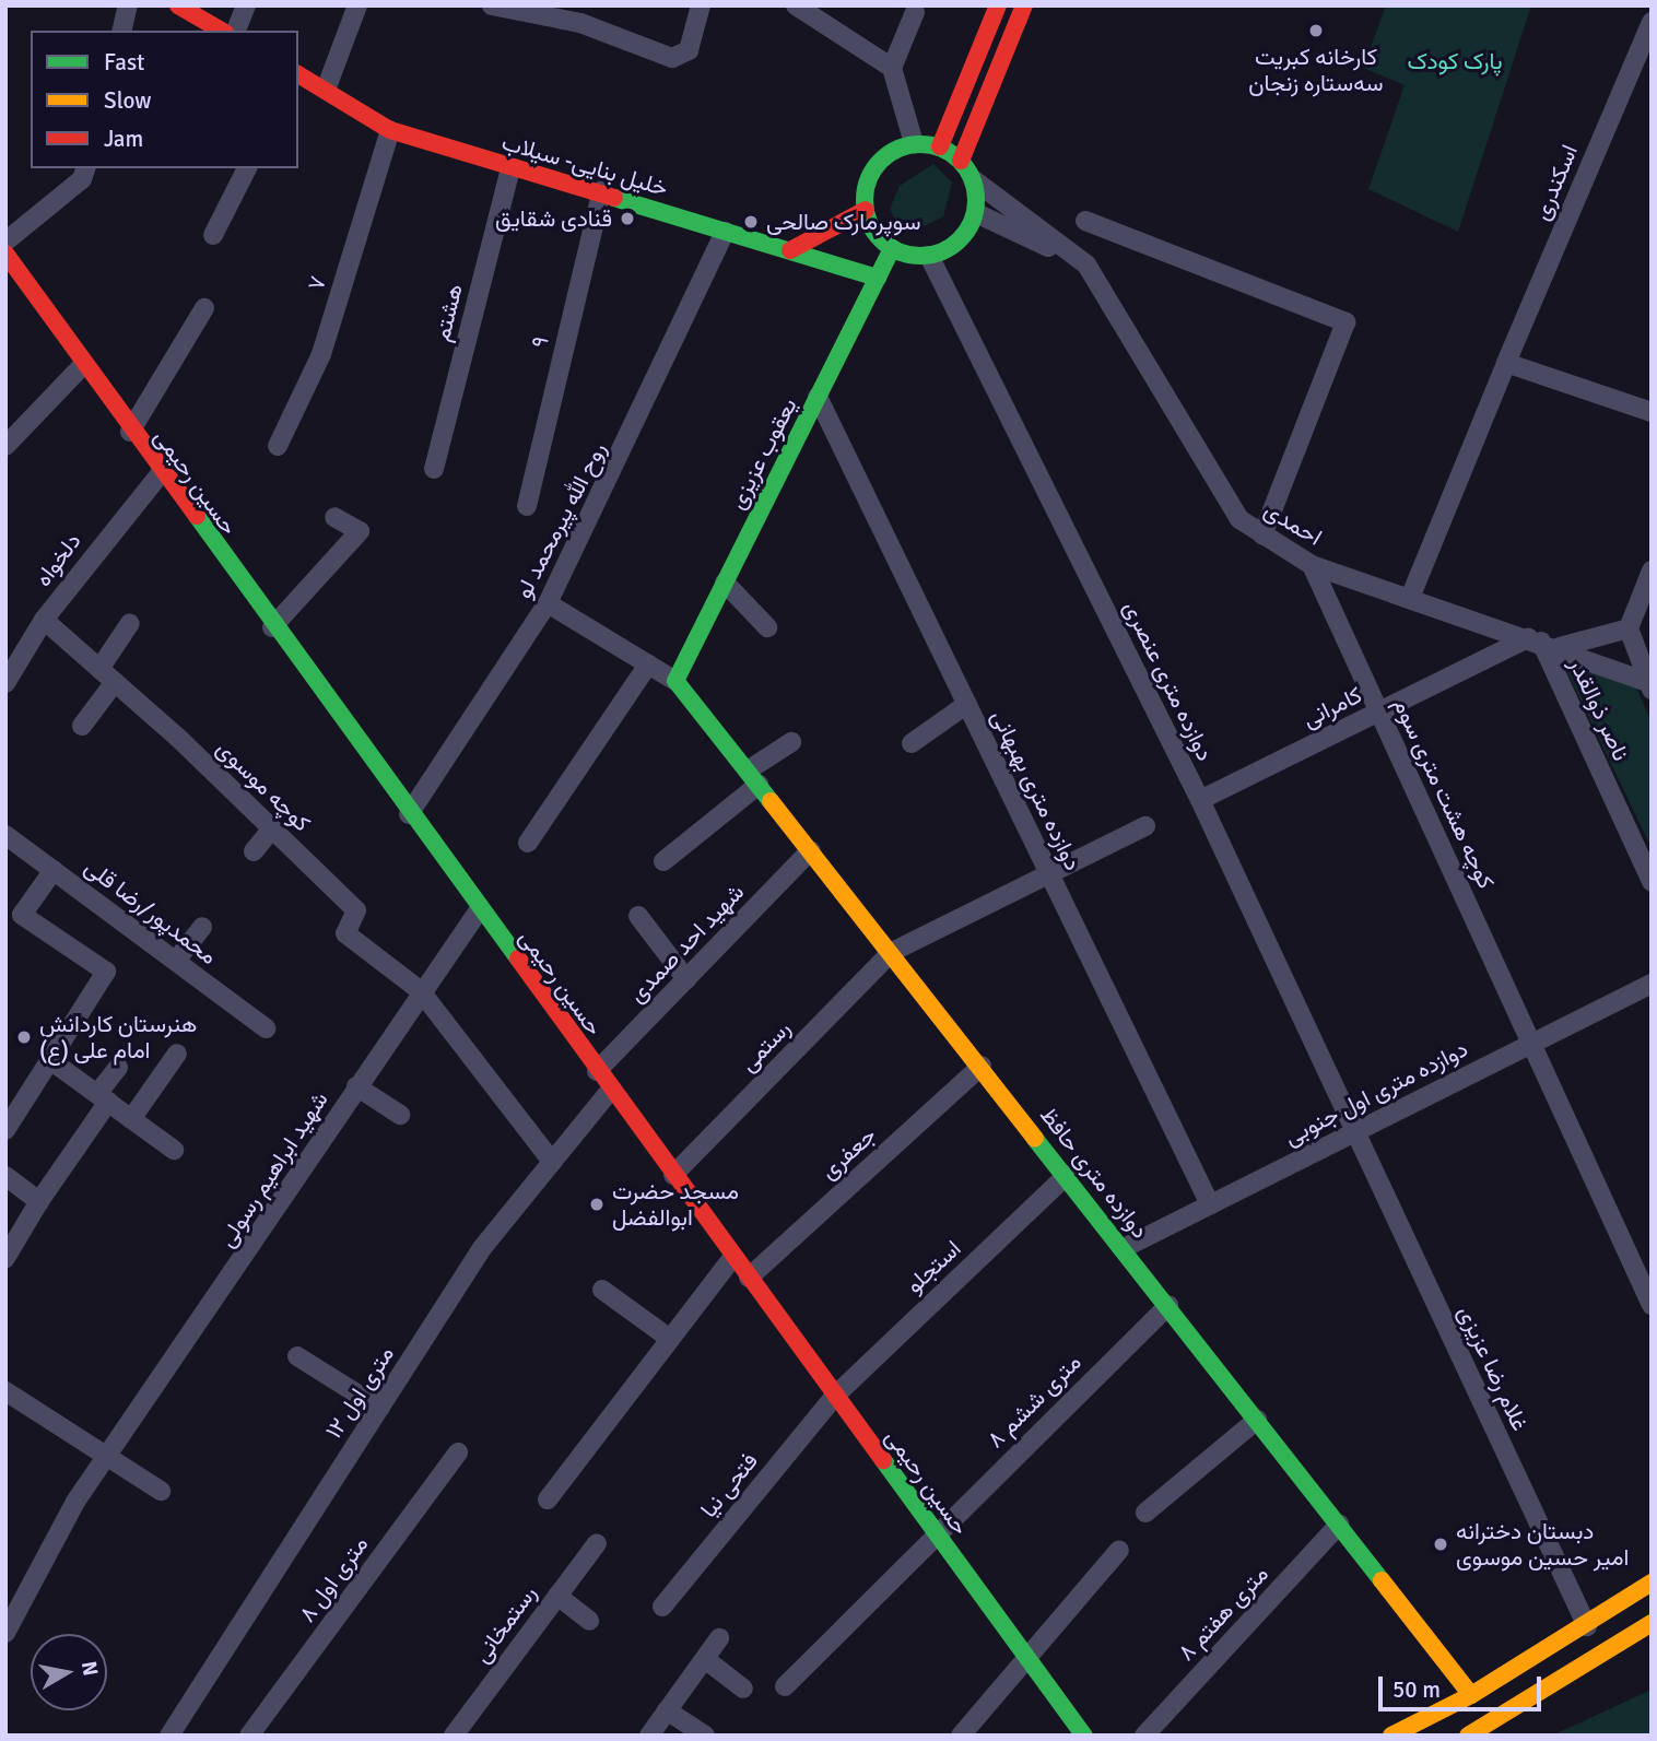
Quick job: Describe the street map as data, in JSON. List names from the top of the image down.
{
  "streets": {
    "street": [
      "خلیل بنایی- سیلاب",
      "اسکندری",
      "۷",
      "هشتم",
      "۹",
      "یعقوب عزیزی",
      "حسین رحیمی",
      "روح الله پیرمحمد لو",
      "احمدی",
      "دلخواه",
      "دوازده متری عنصری",
      "کامرانی",
      "ناصر ذوالقدر",
      "کوچه موسوی",
      "دوازده متری بهبهانی",
      "کوچه هشت متری سوم",
      "محمدپور/رضا قلی",
      "شهید احد صمدی",
      "رستمی",
      "دوازده متری اول جنوبی",
      "جعفری",
      "شهید ابراهیم رسولی",
      "دوازده متری حافظ",
      "استجلو",
      "غلام رضا عزیزی",
      "۱۲ متری اول",
      "۸ متری ششم",
      "فتحی نیا",
      "۸ متری اول",
      "۸ متری هفتم",
      "رستمخانی"
    ]
  },
  "crossings": [
    ["خلیل بنایی- سیلاب", "۷"],
    ["خلیل بنایی- سیلاب", "هشتم"],
    ["خلیل بنایی- سیلاب", "۹"],
    ["خلیل بنایی- سیلاب", "یعقوب عزیزی"],
    ["خلیل بنایی- سیلاب", "روح الله پیرمحمد لو"],
    ["اسکندری", "احمدی"],
    ["یعقوب عزیزی", "احمدی"],
    ["یعقوب عزیزی", "دوازده متری عنصری"],
    ["یعقوب عزیزی", "دوازده متری بهبهانی"],
    ["یعقوب عزیزی", "دوازده متری حافظ"],
    ["حسین رحیمی", "روح الله پیرمحمد لو"],
    ["حسین رحیمی", "دلخواه"],
    ["حسین رحیمی", "شهید احد صمدی"],
    ["حسین رحیمی", "رستمی"],
    ["حسین رحیمی", "جعفری"],
    ["حسین رحیمی", "شهید ابراهیم رسولی"],
    ["حسین رحیمی", "استجلو"],
    ["حسین رحیمی", "۱۲ متری اول"],
    ["حسین رحیمی", "۸ متری ششم"],
    ["حسین رحیمی", "فتحی نیا"],
    ["احمدی", "دوازده متری عنصری"],
    ["احمدی", "کامرانی"],
    ["احمدی", "ناصر ذوالقدر"],
    ["احمدی", "کوچه هشت متری سوم"],
    ["دلخواه", "کوچه موسوی"],
    ["دوازده متری عنصری", "کامرانی"],
    ["دوازده متری عنصری", "دوازده متری اول جنوبی"],
    ["دوازده متری عنصری", "غلام رضا عزیزی"],
    ["کامرانی", "ناصر ذوالقدر"],
    ["کامرانی", "کوچه هشت متری سوم"],
    ["کوچه موسوی", "شهید ابراهیم رسولی"],
    ["دوازده متری بهبهانی", "دوازده متری اول جنوبی"],
    ["کوچه هشت متری سوم", "دوازده متری اول جنوبی"],
    ["شهید احد صمدی", "دوازده متری حافظ"],
    ["رستمی", "دوازده متری حافظ"],
    ["دوازده متری اول جنوبی", "دوازده متری حافظ"],
    ["دوازده متری اول جنوبی", "غلام رضا عزیزی"],
    ["جعفری", "دوازده متری حافظ"],
    ["دوازده متری حافظ", "استجلو"],
    ["دوازده متری حافظ", "۸ متری ششم"],
    ["دوازده متری حافظ", "۸ متری هفتم"],
    ["استجلو", "فتحی نیا"]
  ],
  "parks": ["پارک کودک"],
  "places": [
    "کارخانه کبریت سه‌ستاره زنجان",
    "قنادی شقایق",
    "سوپرمارک صالحی",
    "هنرستان کاردانش امام علی (ع)",
    "مسجد حضرت ابوالفضل",
    "دبستان دخترانه امیر حسین موسوی"
  ],
  "legend": ["Fast", "Slow", "Jam"],
  "scale_bar": "50 m",
  "north": "right"
}
